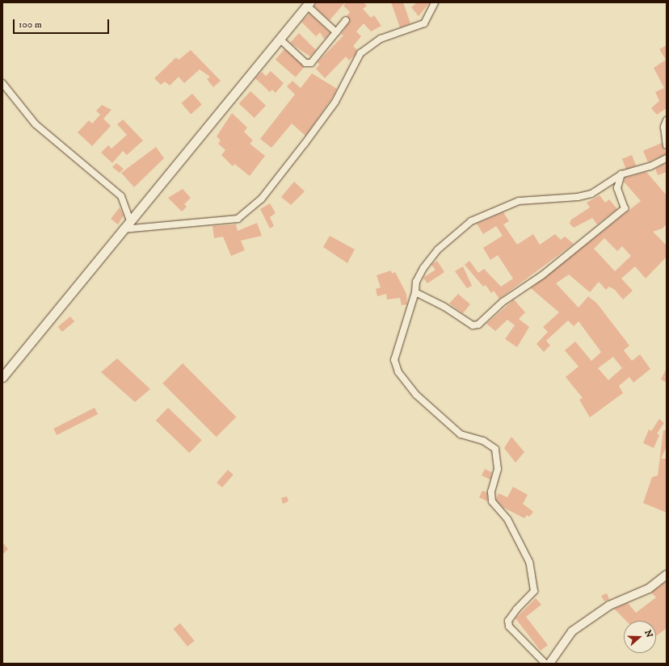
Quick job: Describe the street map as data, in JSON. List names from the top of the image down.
{
  "scale_bar": "100 m",
  "north": "right"
}
